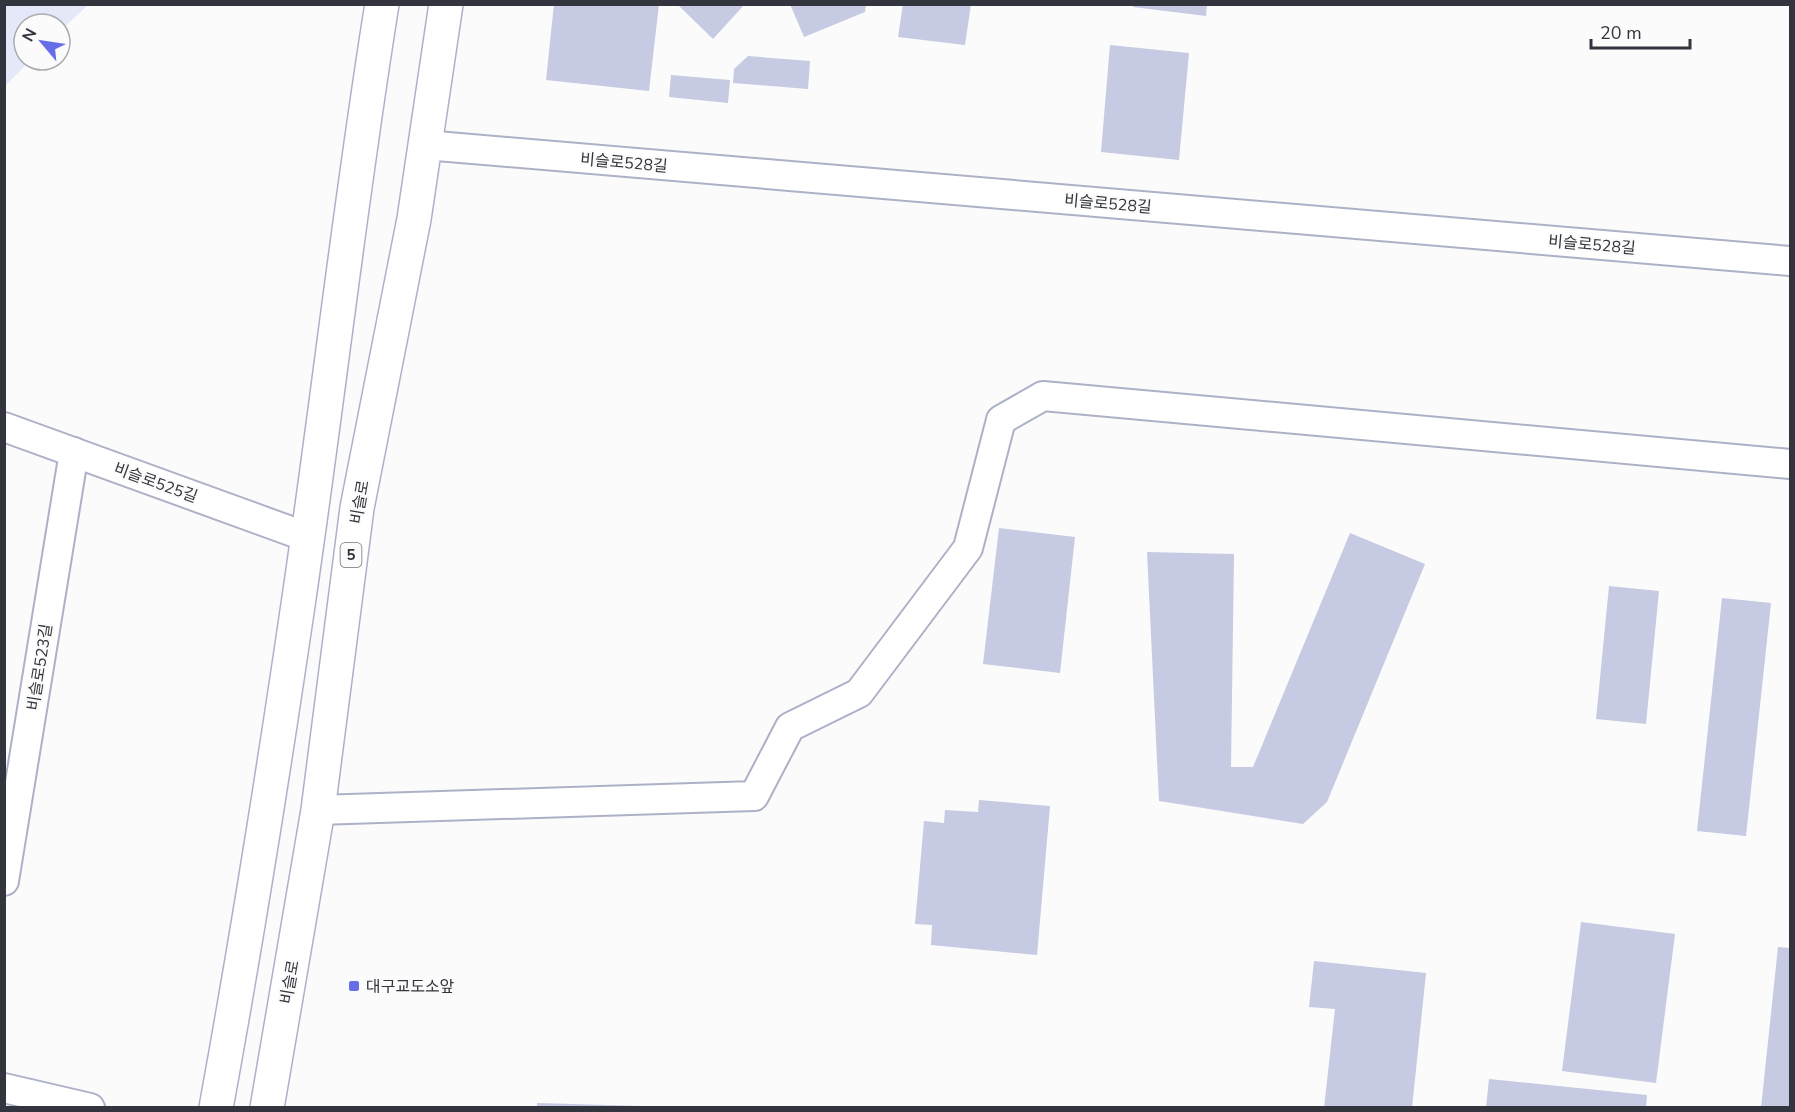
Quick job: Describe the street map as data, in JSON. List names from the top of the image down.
{
  "streets": {
    "main road": ["비슬로", "5"],
    "street": ["비슬로528길", "비슬로525길", "비슬로523길"]
  },
  "crossings": [
    ["비슬로528길", "비슬로"],
    ["비슬로525길", "비슬로523길"]
  ],
  "places": {
    "transit": ["대구교도소앞"]
  },
  "scale_bar": "20 m",
  "north": "top left"
}
